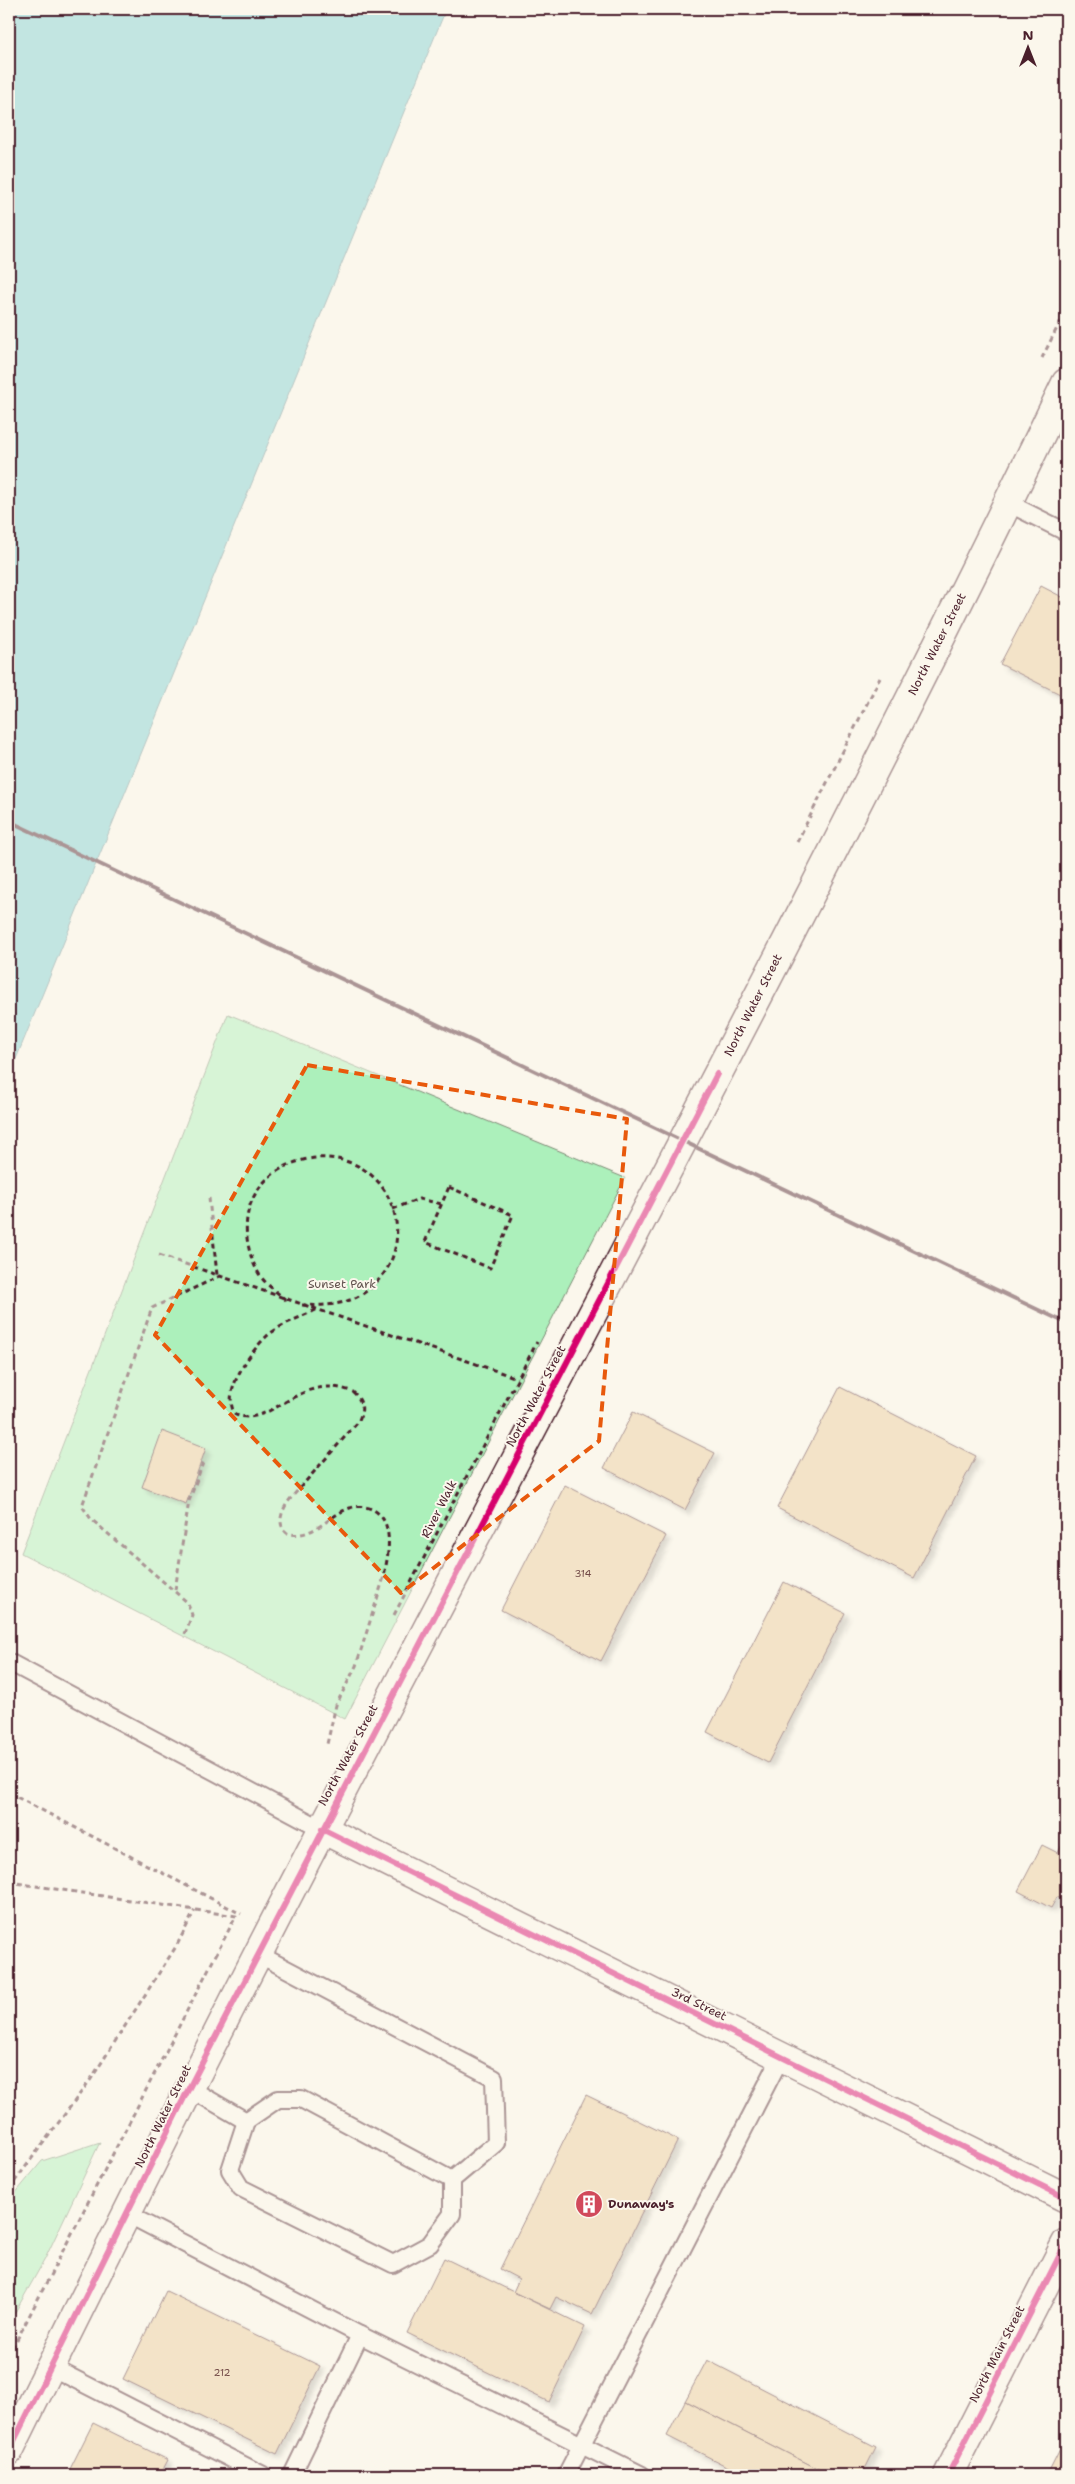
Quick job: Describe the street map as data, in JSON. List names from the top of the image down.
{
  "streets": {
    "street": ["North Water Street", "3rd Street", "North Main Street"],
    "path": ["River Walk"]
  },
  "crossings": [
    ["North Water Street", "3rd Street"]
  ],
  "parks": ["Sunset Park"],
  "places": {
    "building": ["Dunaway's"]
  },
  "house_numbers": ["314", "212"],
  "north": "top"
}
